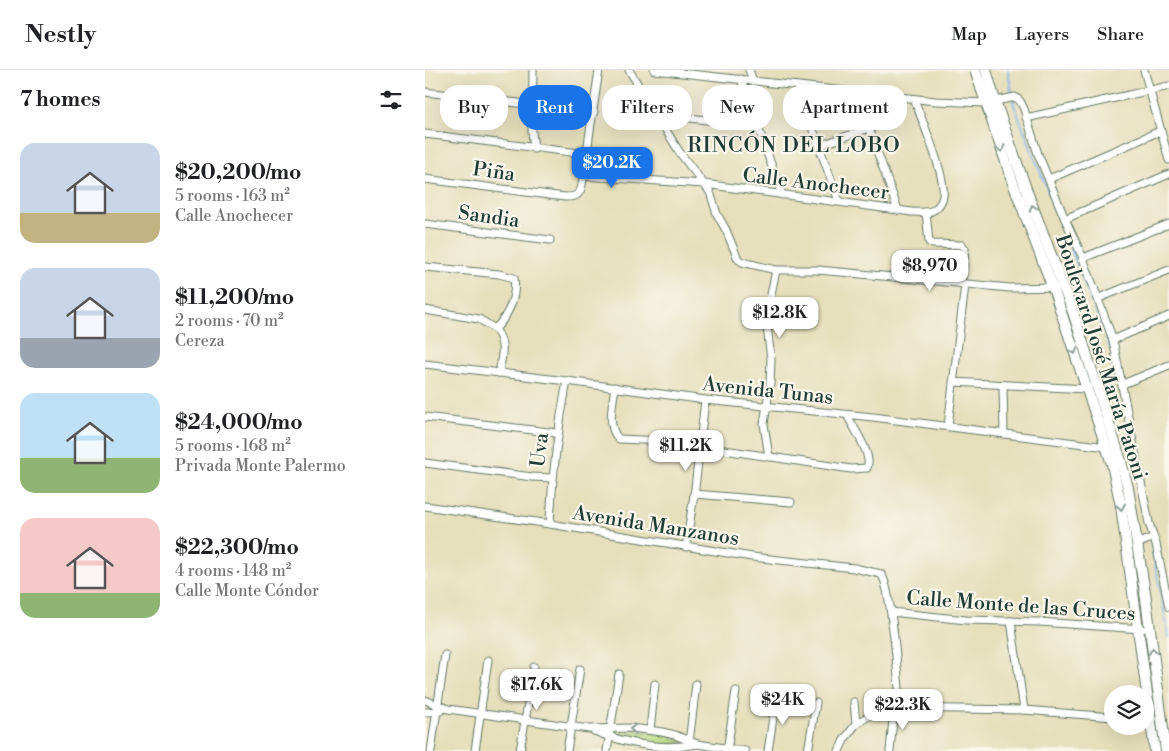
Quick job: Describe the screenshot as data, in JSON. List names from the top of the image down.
{
  "streets": {
    "main road": ["Boulevard José María Patoni"],
    "street": [
      "Piña",
      "Calle Anochecer",
      "Sandia",
      "Avenida Tunas",
      "Uva",
      "Avenida Manzanos",
      "Calle Monte de las Cruces"
    ]
  },
  "crossings": [
    ["Piña", "Calle Anochecer"],
    ["Boulevard José María Patoni", "Avenida Tunas"],
    ["Boulevard José María Patoni", "Calle Monte de las Cruces"],
    ["Avenida Tunas", "Uva"],
    ["Uva", "Avenida Manzanos"],
    ["Avenida Manzanos", "Calle Monte de las Cruces"]
  ],
  "districts": ["RINCÓN DEL LOBO"],
  "page": {
    "header": "Nestly",
    "nav": ["Map", "Layers", "Share"],
    "heading": "7 homes",
    "chip": [
      "Buy",
      "Rent",
      "Filters",
      "New",
      "Apartment"
    ],
    "list": [
      {
        "name": "$20,200/mo",
        "note": "5 rooms · 163 m² · Calle Anochecer"
      },
      {
        "name": "$11,200/mo",
        "note": "2 rooms · 70 m² · Cereza"
      },
      {
        "name": "$24,000/mo",
        "note": "5 rooms · 168 m² · Privada Monte Palermo"
      },
      {
        "name": "$22,300/mo",
        "note": "4 rooms · 148 m² · Calle Monte Cóndor"
      }
    ],
    "price": [
      "$20.2K",
      "$8,970",
      "$12.8K",
      "$11.2K",
      "$17.6K",
      "$24K",
      "$22.3K"
    ]
  }
}
